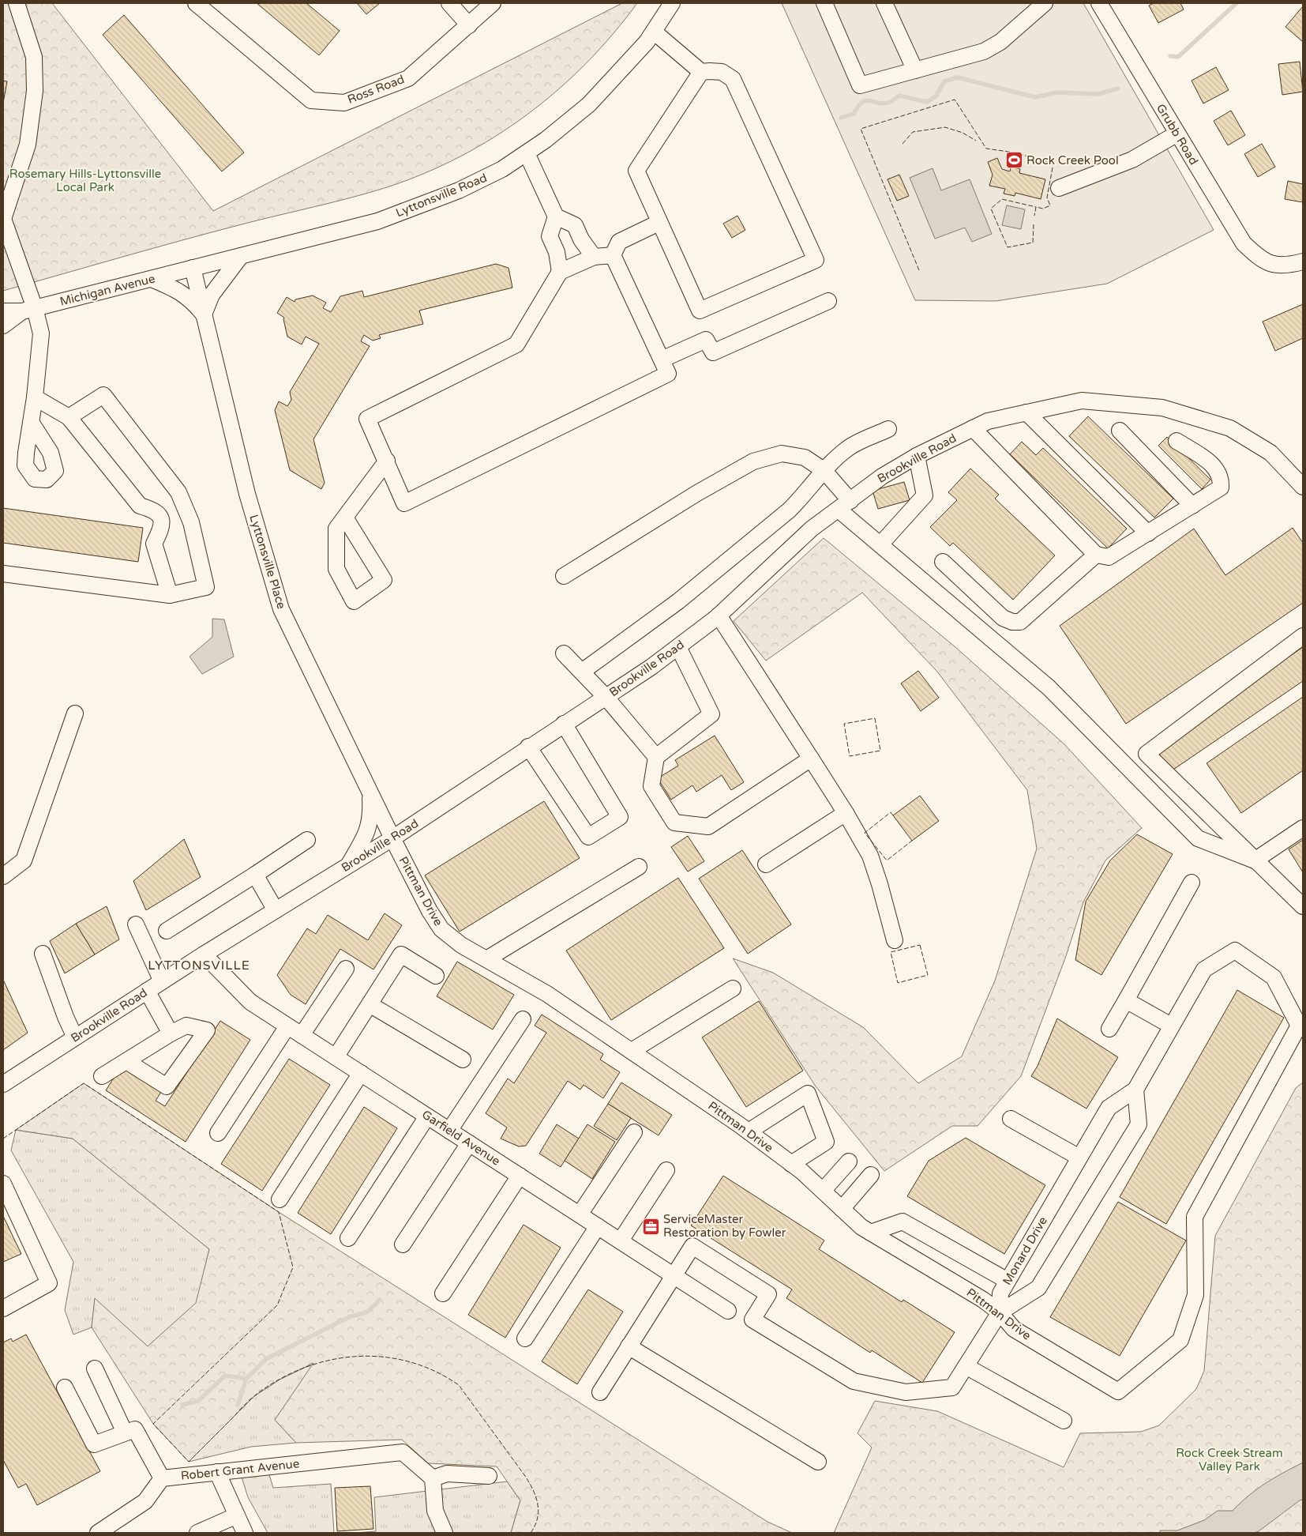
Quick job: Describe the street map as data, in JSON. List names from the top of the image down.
{
  "streets": {
    "street": [
      "Ross Road",
      "Grubb Road",
      "Lyttonsville Road",
      "Michigan Avenue",
      "Brookville Road",
      "Lyttonsville Place",
      "Pittman Drive",
      "Garfield Avenue",
      "Monard Drive",
      "Robert Grant Avenue"
    ]
  },
  "crossings": [
    ["Lyttonsville Road", "Michigan Avenue"],
    ["Lyttonsville Road", "Lyttonsville Place"],
    ["Michigan Avenue", "Lyttonsville Place"],
    ["Brookville Road", "Lyttonsville Place"],
    ["Brookville Road", "Pittman Drive"],
    ["Brookville Road", "Garfield Avenue"],
    ["Lyttonsville Place", "Pittman Drive"],
    ["Pittman Drive", "Monard Drive"]
  ],
  "districts": ["LYTTONSVILLE"],
  "parks": ["Rosemary Hills-Lyttonsville Local Park", "Rock Creek Stream Valley Park"],
  "places": {
    "sports": ["Rock Creek Pool"],
    "office": ["ServiceMaster Restoration by Fowler"]
  }
}
